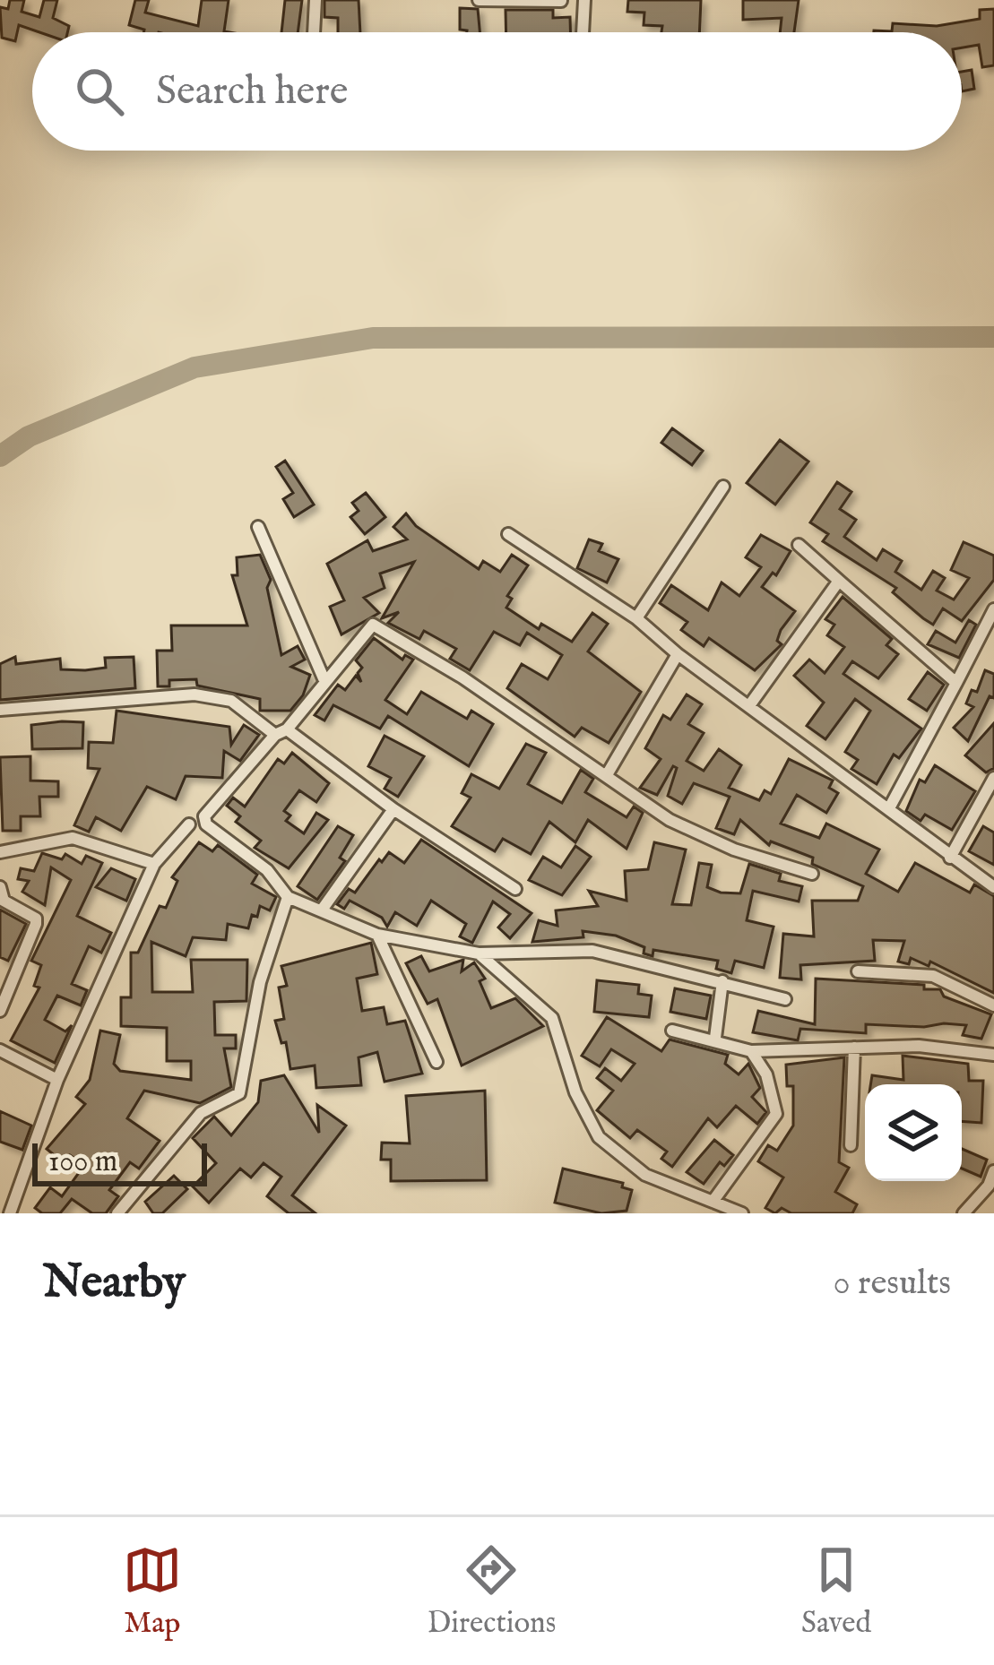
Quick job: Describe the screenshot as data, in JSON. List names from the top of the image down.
{
  "scale_bar": "100 m",
  "page": {
    "search": "Search here",
    "scale": "100 m",
    "heading": ["Nearby", "0 results"],
    "nav": ["Map", "Directions", "Saved"]
  }
}
